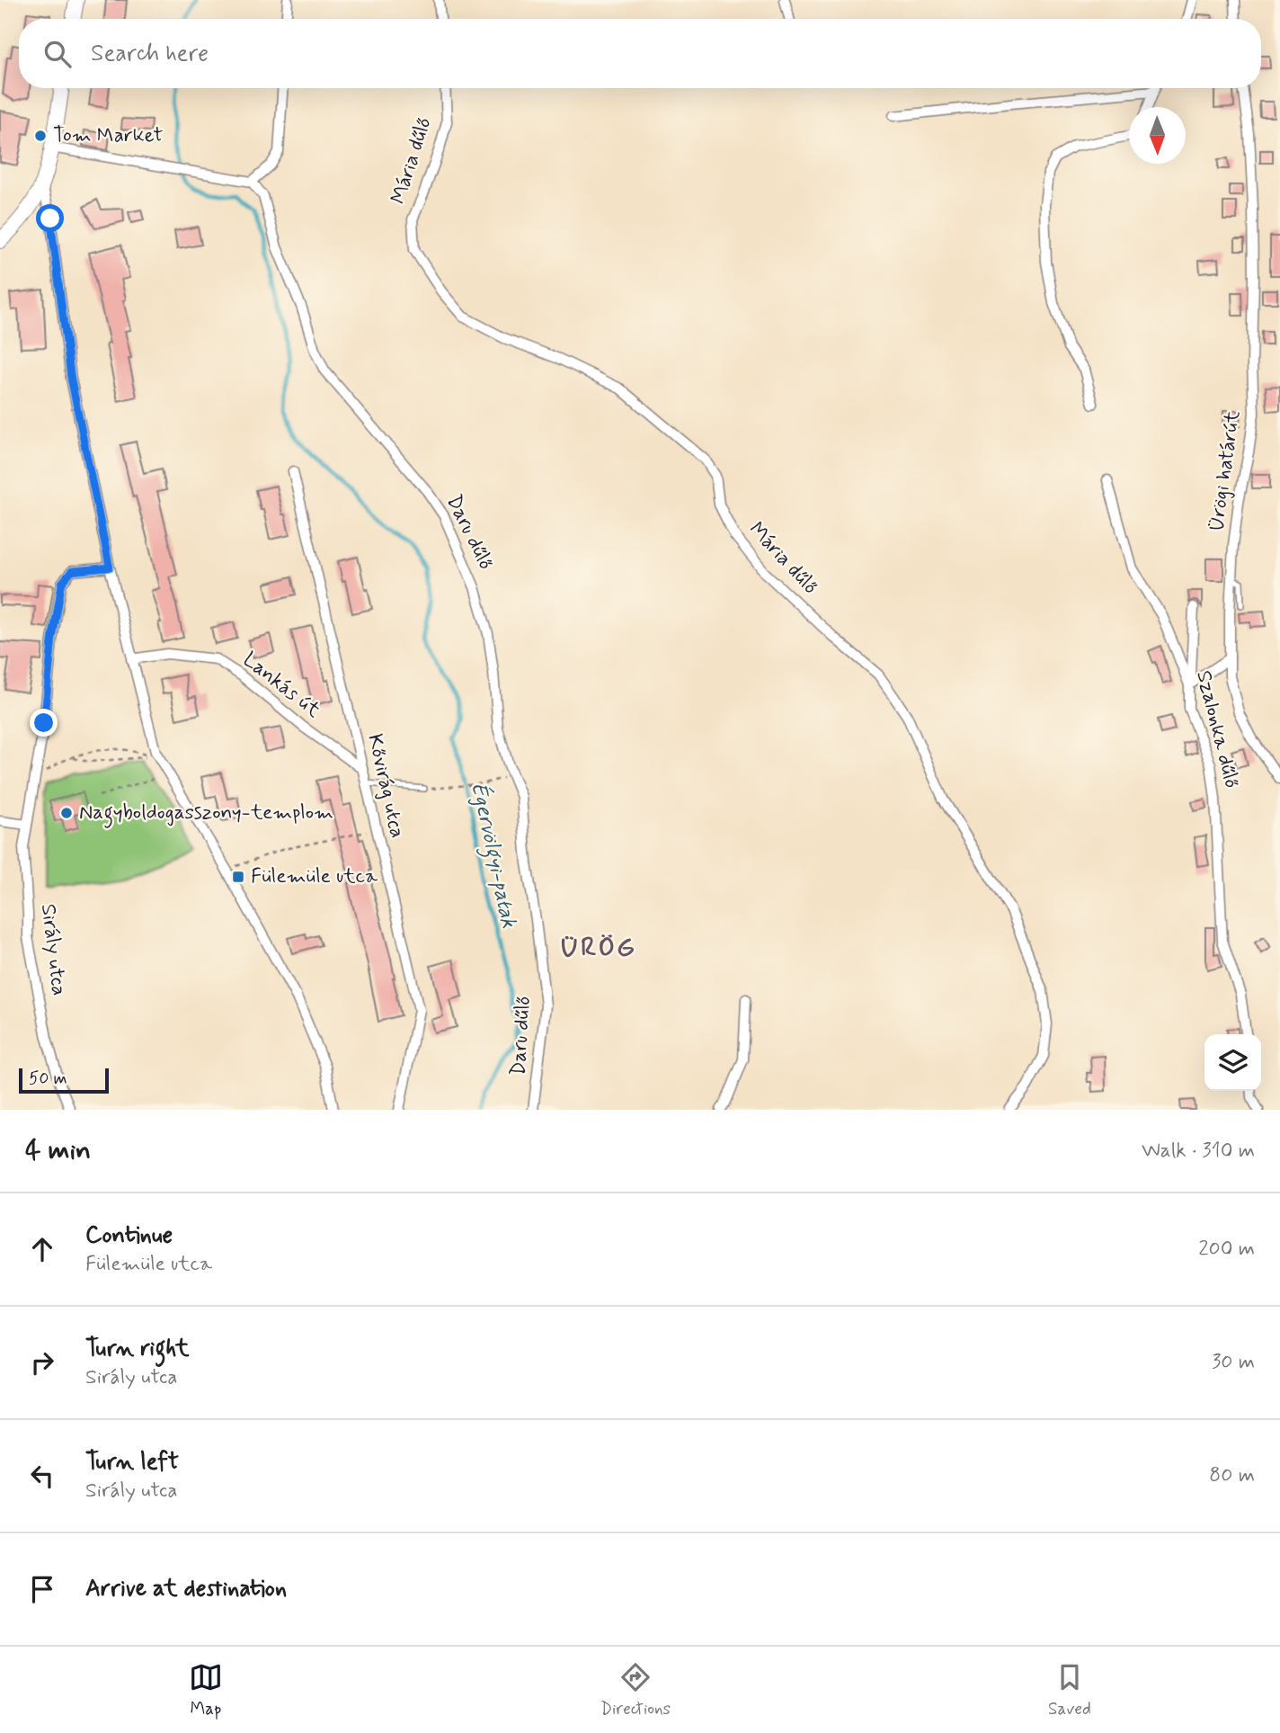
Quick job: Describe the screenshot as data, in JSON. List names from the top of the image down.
{
  "streets": {
    "street": [
      "Mária dűlő",
      "Ürögi határút",
      "Daru dűlő",
      "Lankás út",
      "Szalonka dűlő",
      "Kővirág utca",
      "Sirály utca"
    ]
  },
  "crossings": [
    ["Lankás út", "Kővirág utca"]
  ],
  "districts": ["ÜRÖG"],
  "water": ["Égervölgyi-patak"],
  "places": {
    "other": ["Tom Market", "Nagyboldogasszony-templom"],
    "transit": ["Fülemüle utca"]
  },
  "scale_bar": "50 m",
  "north": "bottom",
  "page": {
    "search": "Search here",
    "scale": "50 m",
    "heading": ["4 min", "Walk · 310 m"],
    "list": [
      ["Continue", "Fülemüle utca", "200 m"],
      ["Turn right", "Sirály utca", "30 m"],
      ["Turn left", "Sirály utca", "80 m"],
      "Arrive at destination"
    ],
    "nav": ["Map", "Directions", "Saved"]
  }
}
